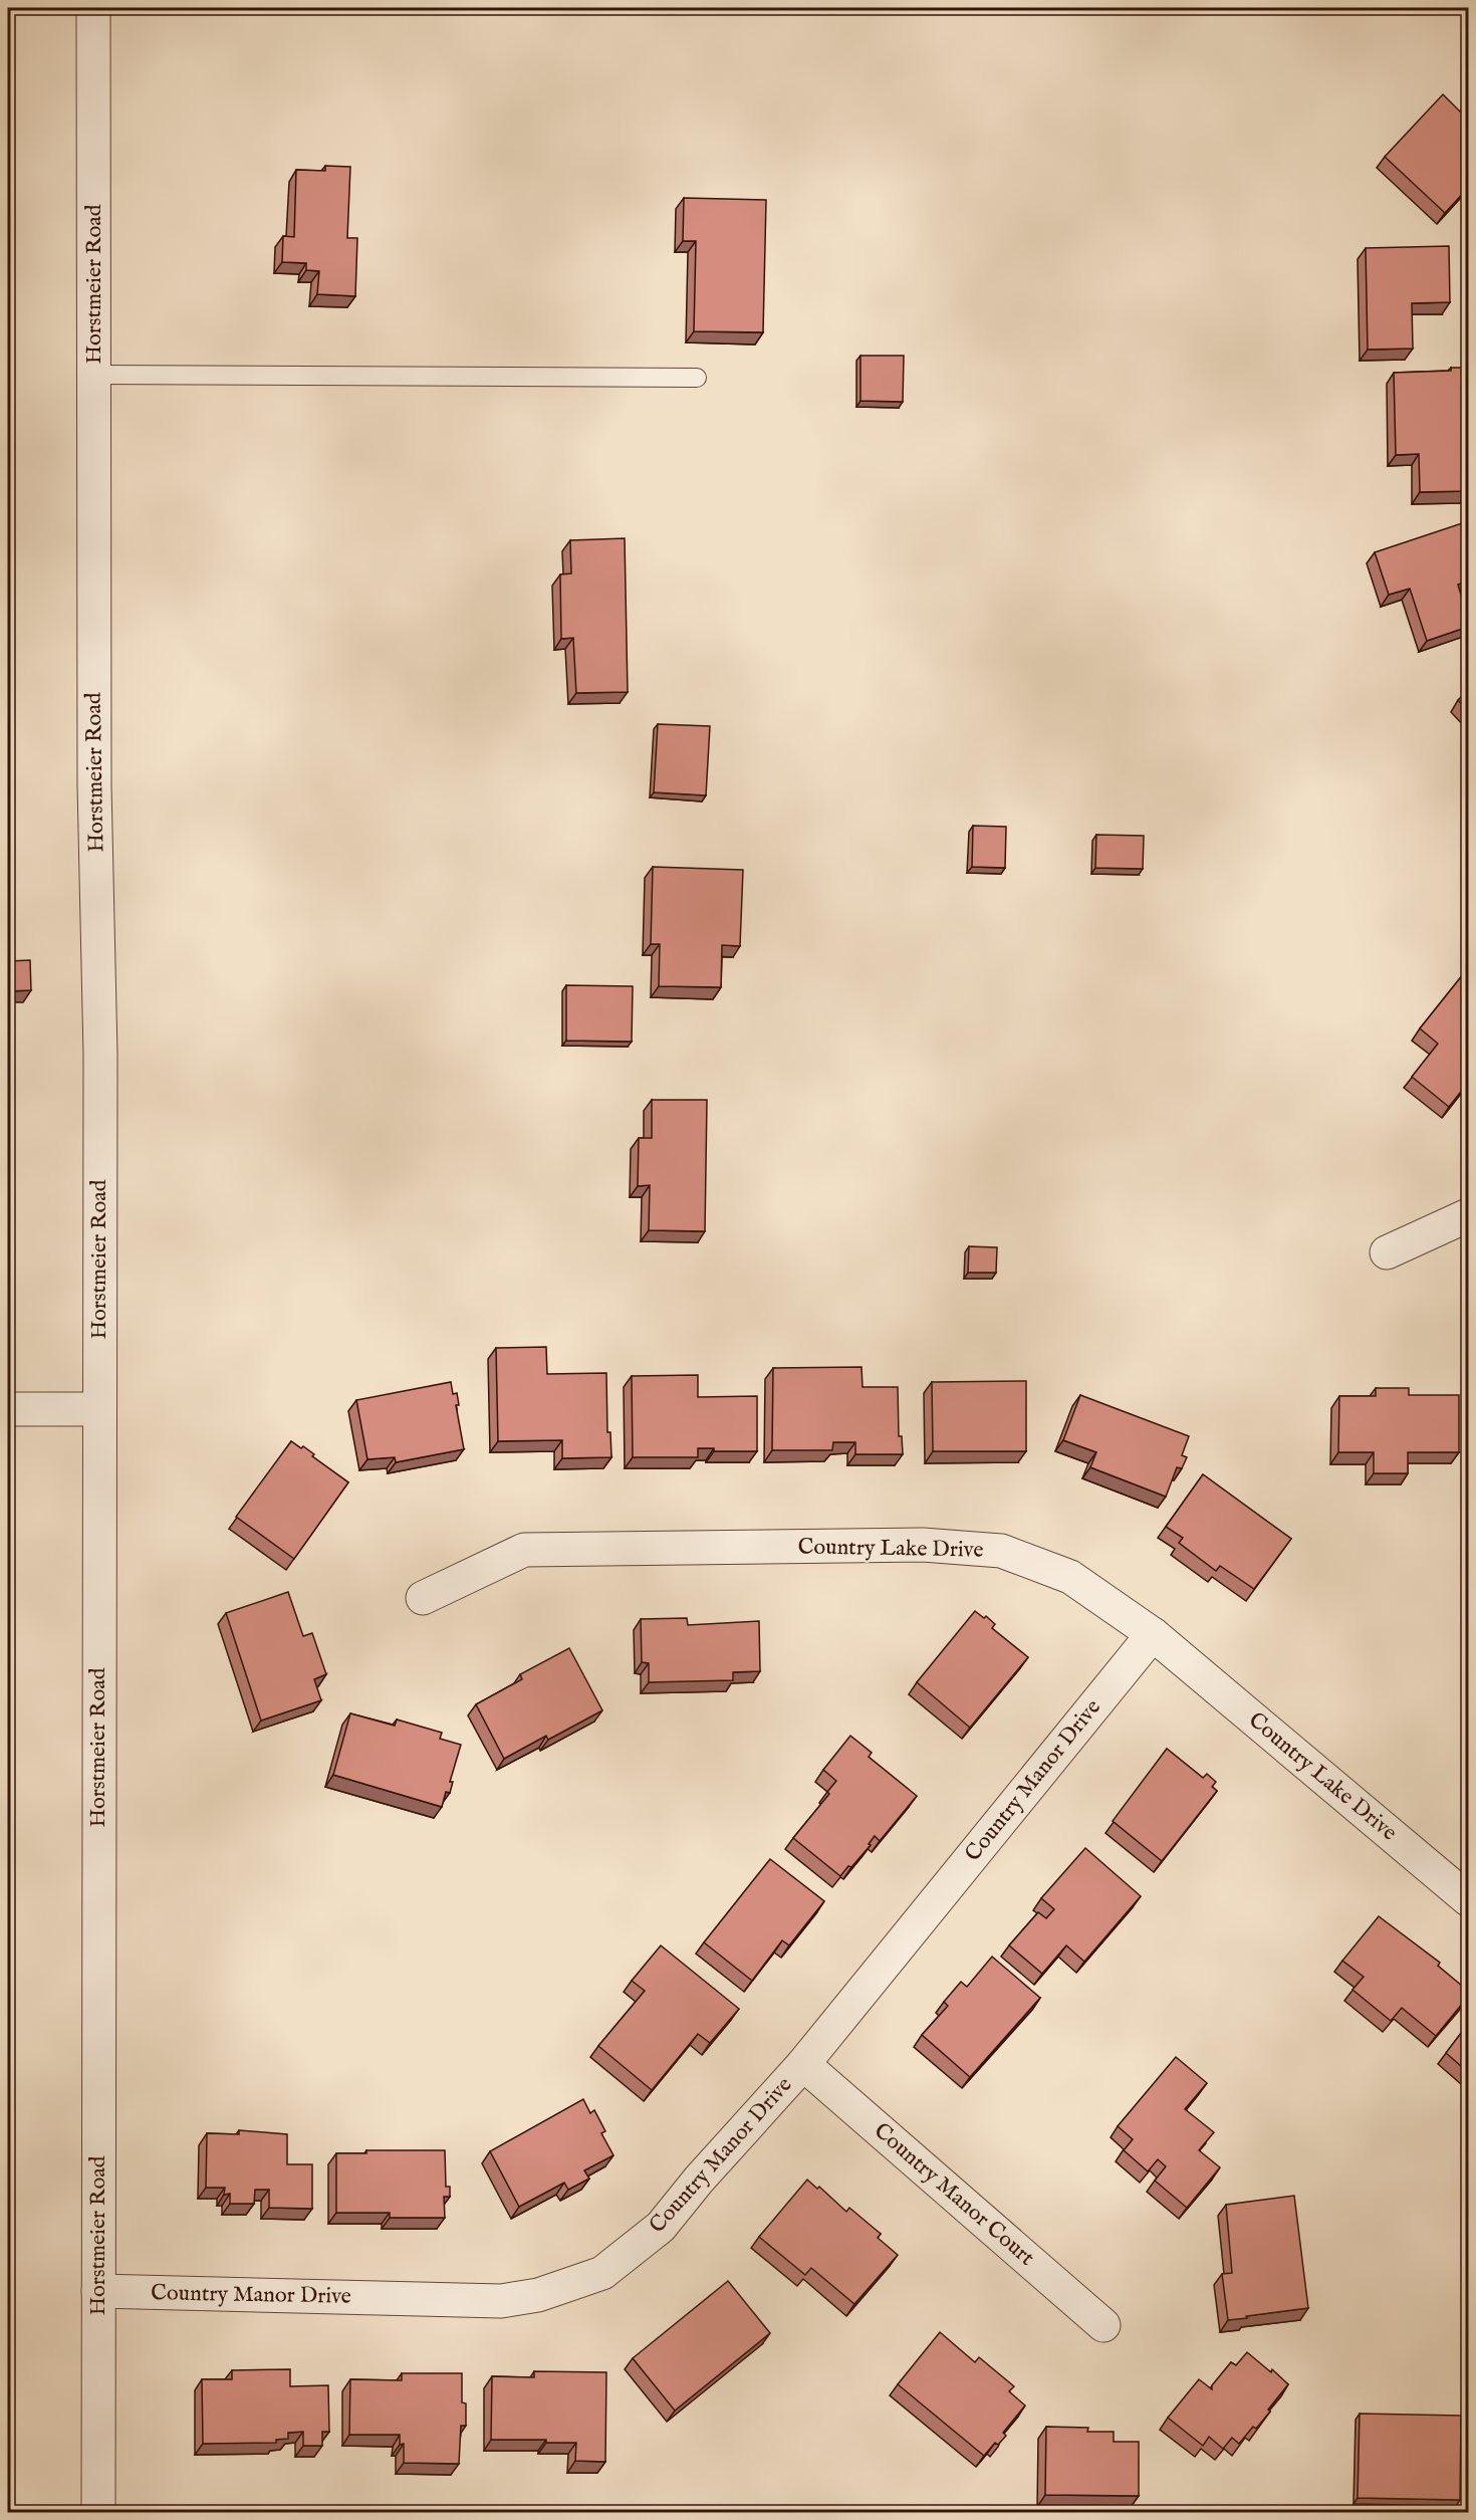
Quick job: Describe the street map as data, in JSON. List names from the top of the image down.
{
  "streets": {
    "street": [
      "Horstmeier Road",
      "Country Lake Drive",
      "Country Manor Drive",
      "Country Manor Court"
    ]
  },
  "crossings": [
    ["Horstmeier Road", "Country Manor Drive"],
    ["Country Lake Drive", "Country Manor Drive"],
    ["Country Manor Drive", "Country Manor Court"]
  ]
}
